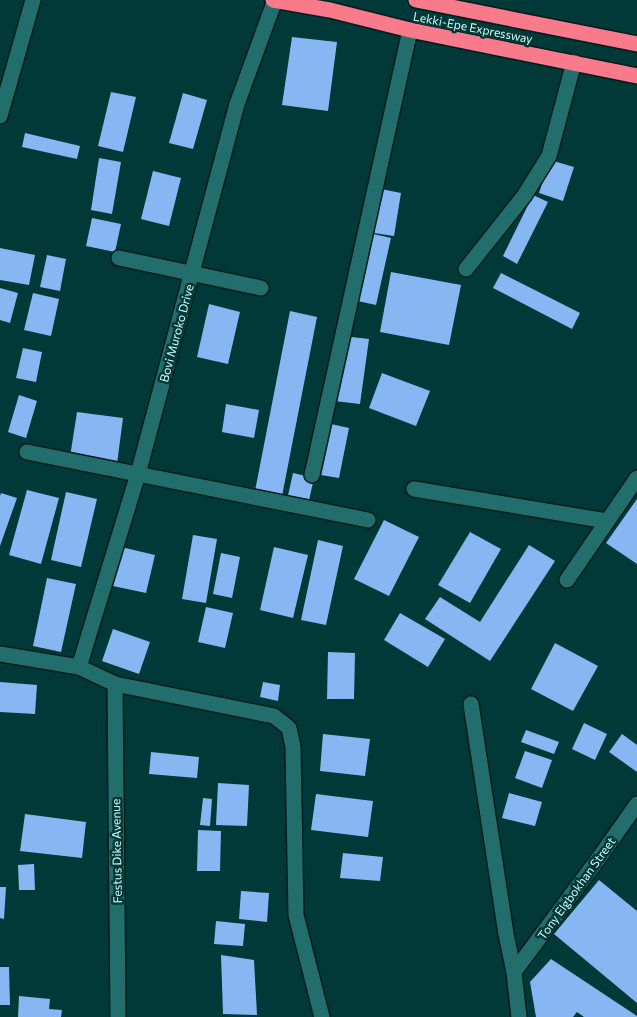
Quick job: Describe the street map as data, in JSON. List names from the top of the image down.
{
  "streets": {
    "highway": ["Lekki-Epe Expressway"],
    "street": ["Bovi Muroko Drive", "Festus Dike Avenue", "Tony Elgbokhan Street"]
  },
  "crossings": [
    ["Lekki-Epe Expressway", "Bovi Muroko Drive"]
  ]
}
